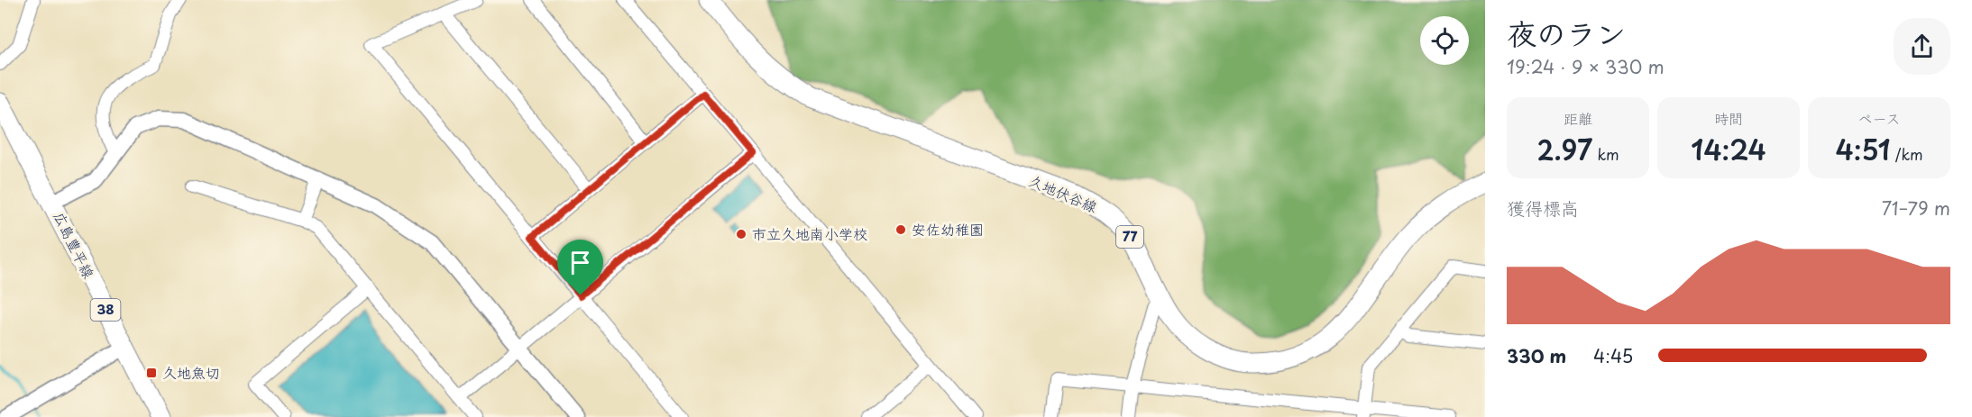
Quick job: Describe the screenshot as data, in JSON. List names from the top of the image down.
{
  "streets": {
    "main road": [
      "久地伏谷線",
      "77",
      "広島豊平線",
      "38"
    ]
  },
  "places": {
    "other": ["安佐幼稚園", "市立久地南小学校"],
    "transit": ["久地魚切"]
  },
  "page": {
    "heading": ["夜のラン", "19:24 · 9 × 330 m"],
    "stats": [
      ["距離", "2.97 km"],
      ["時間", "14:24"],
      ["ペース", "4:51 /km"]
    ],
    "chart": ["獲得標高", "71–79 m"],
    "list": [
      {
        "name": "330 m",
        "note": "4:45"
      }
    ]
  }
}
